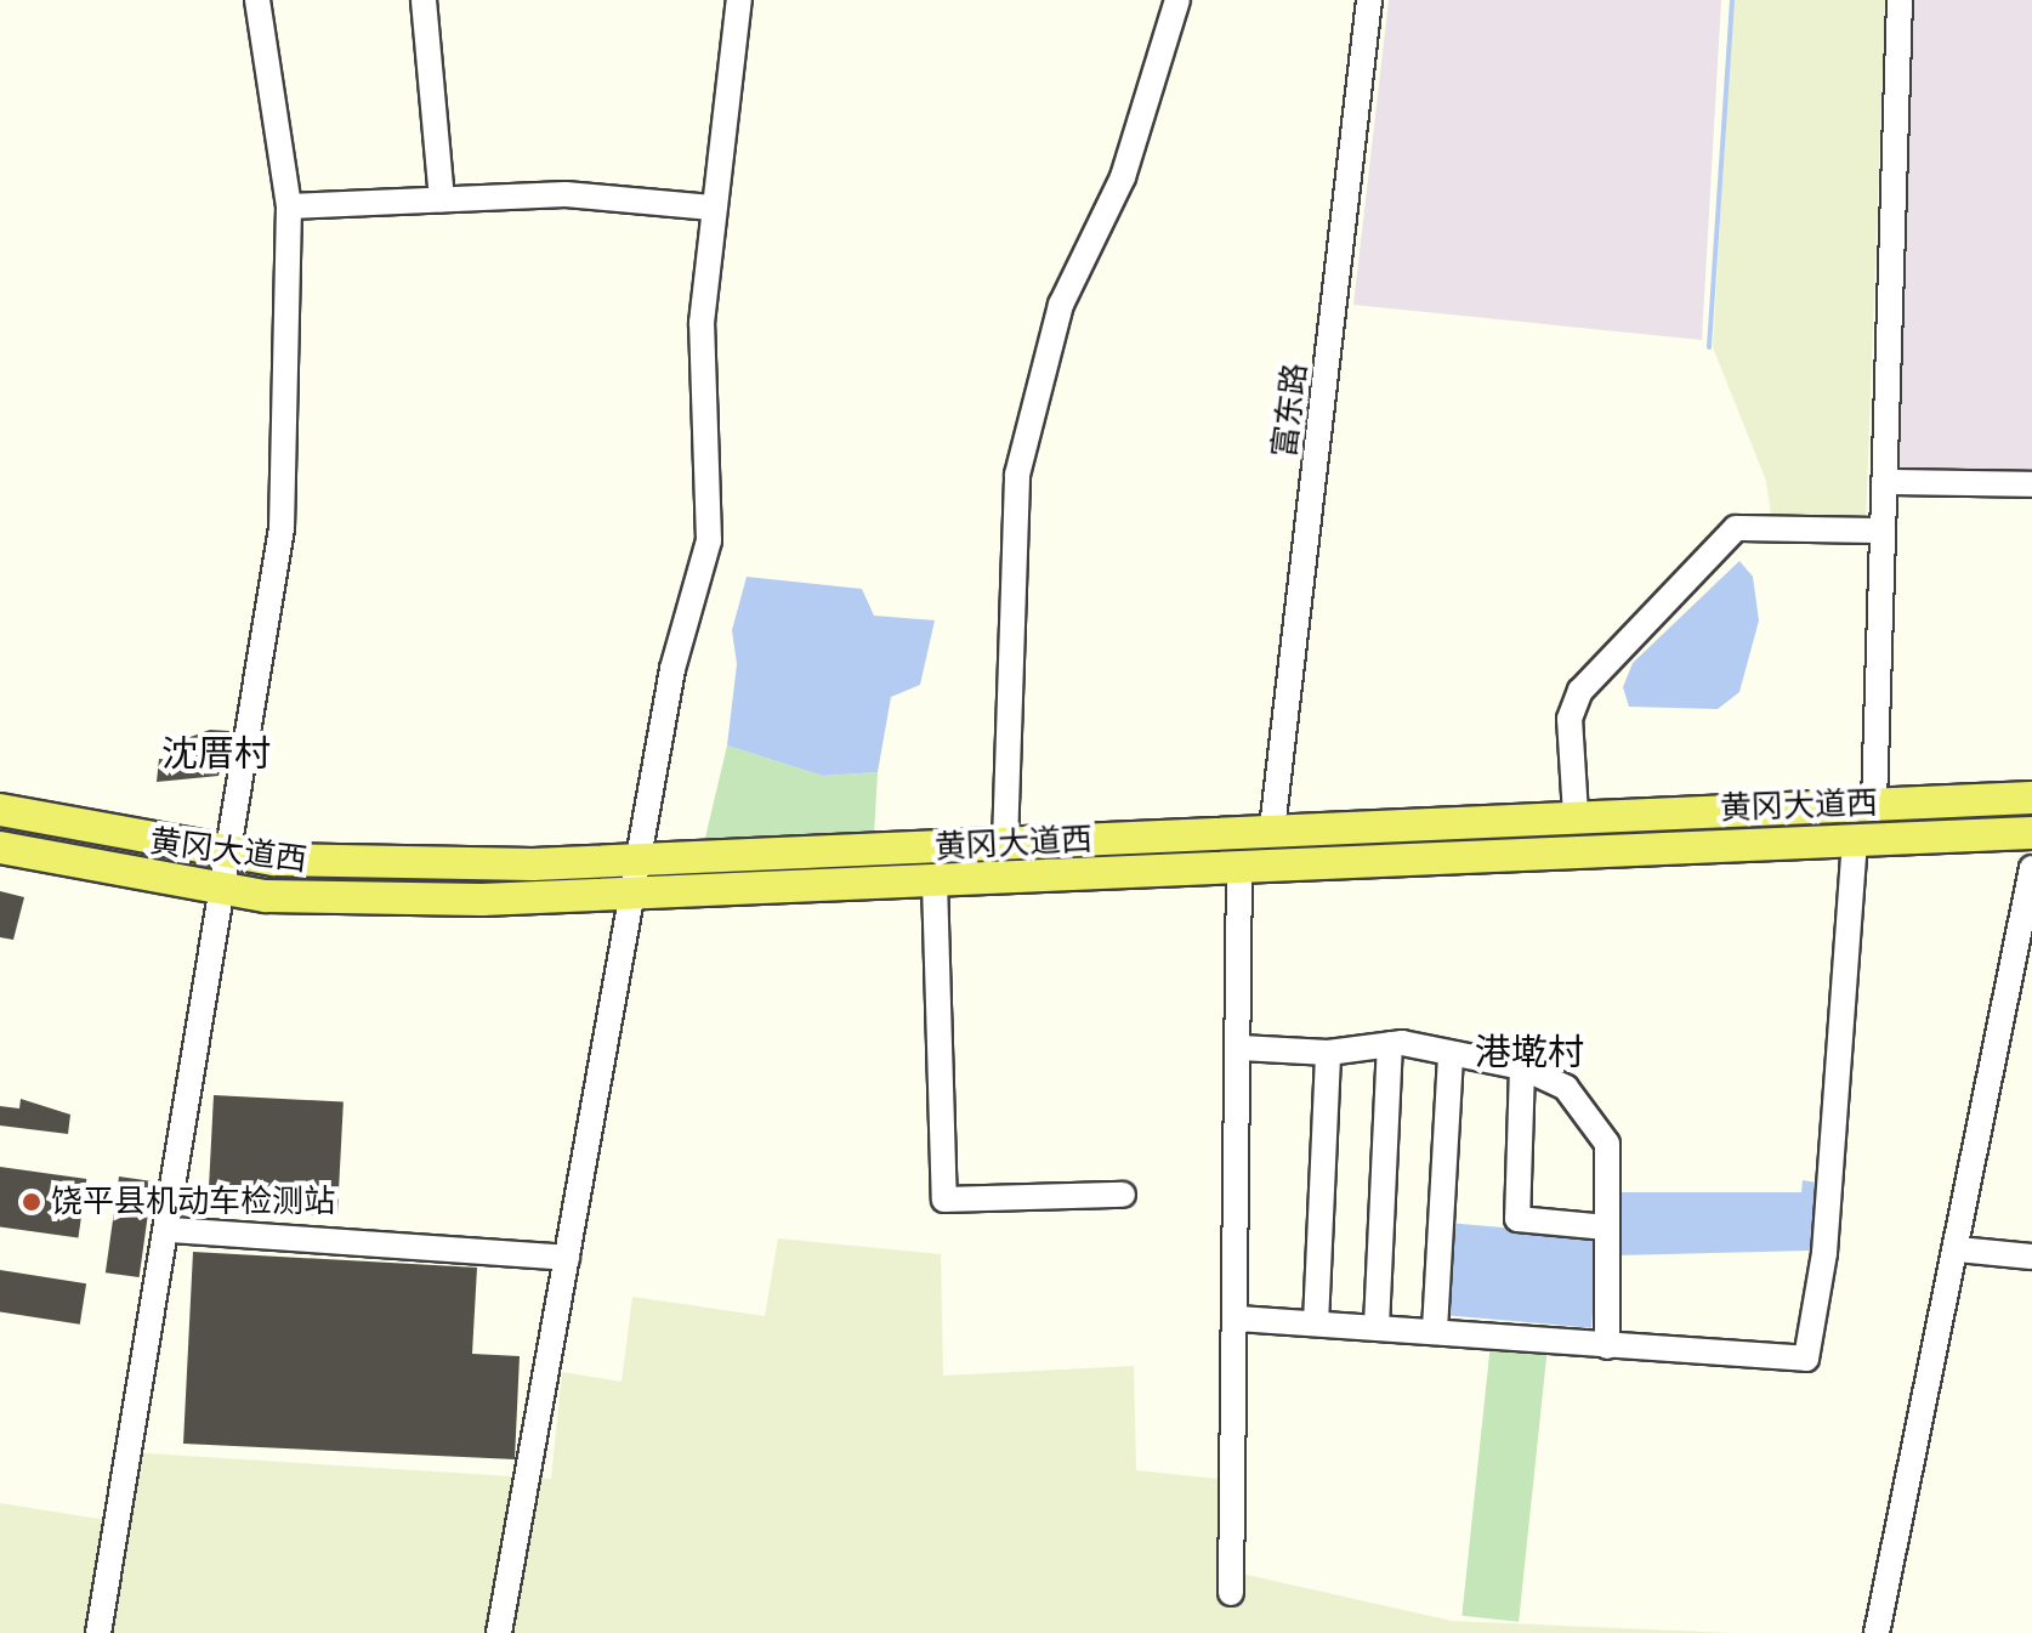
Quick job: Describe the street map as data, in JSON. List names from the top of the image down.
{
  "streets": {
    "main road": ["黄冈大道西"],
    "street": ["富东路"]
  },
  "crossings": [
    ["富东路", "黄冈大道西"]
  ],
  "districts": ["沈厝村", "港墘村"],
  "places": ["饶平县机动车检测站"]
}
